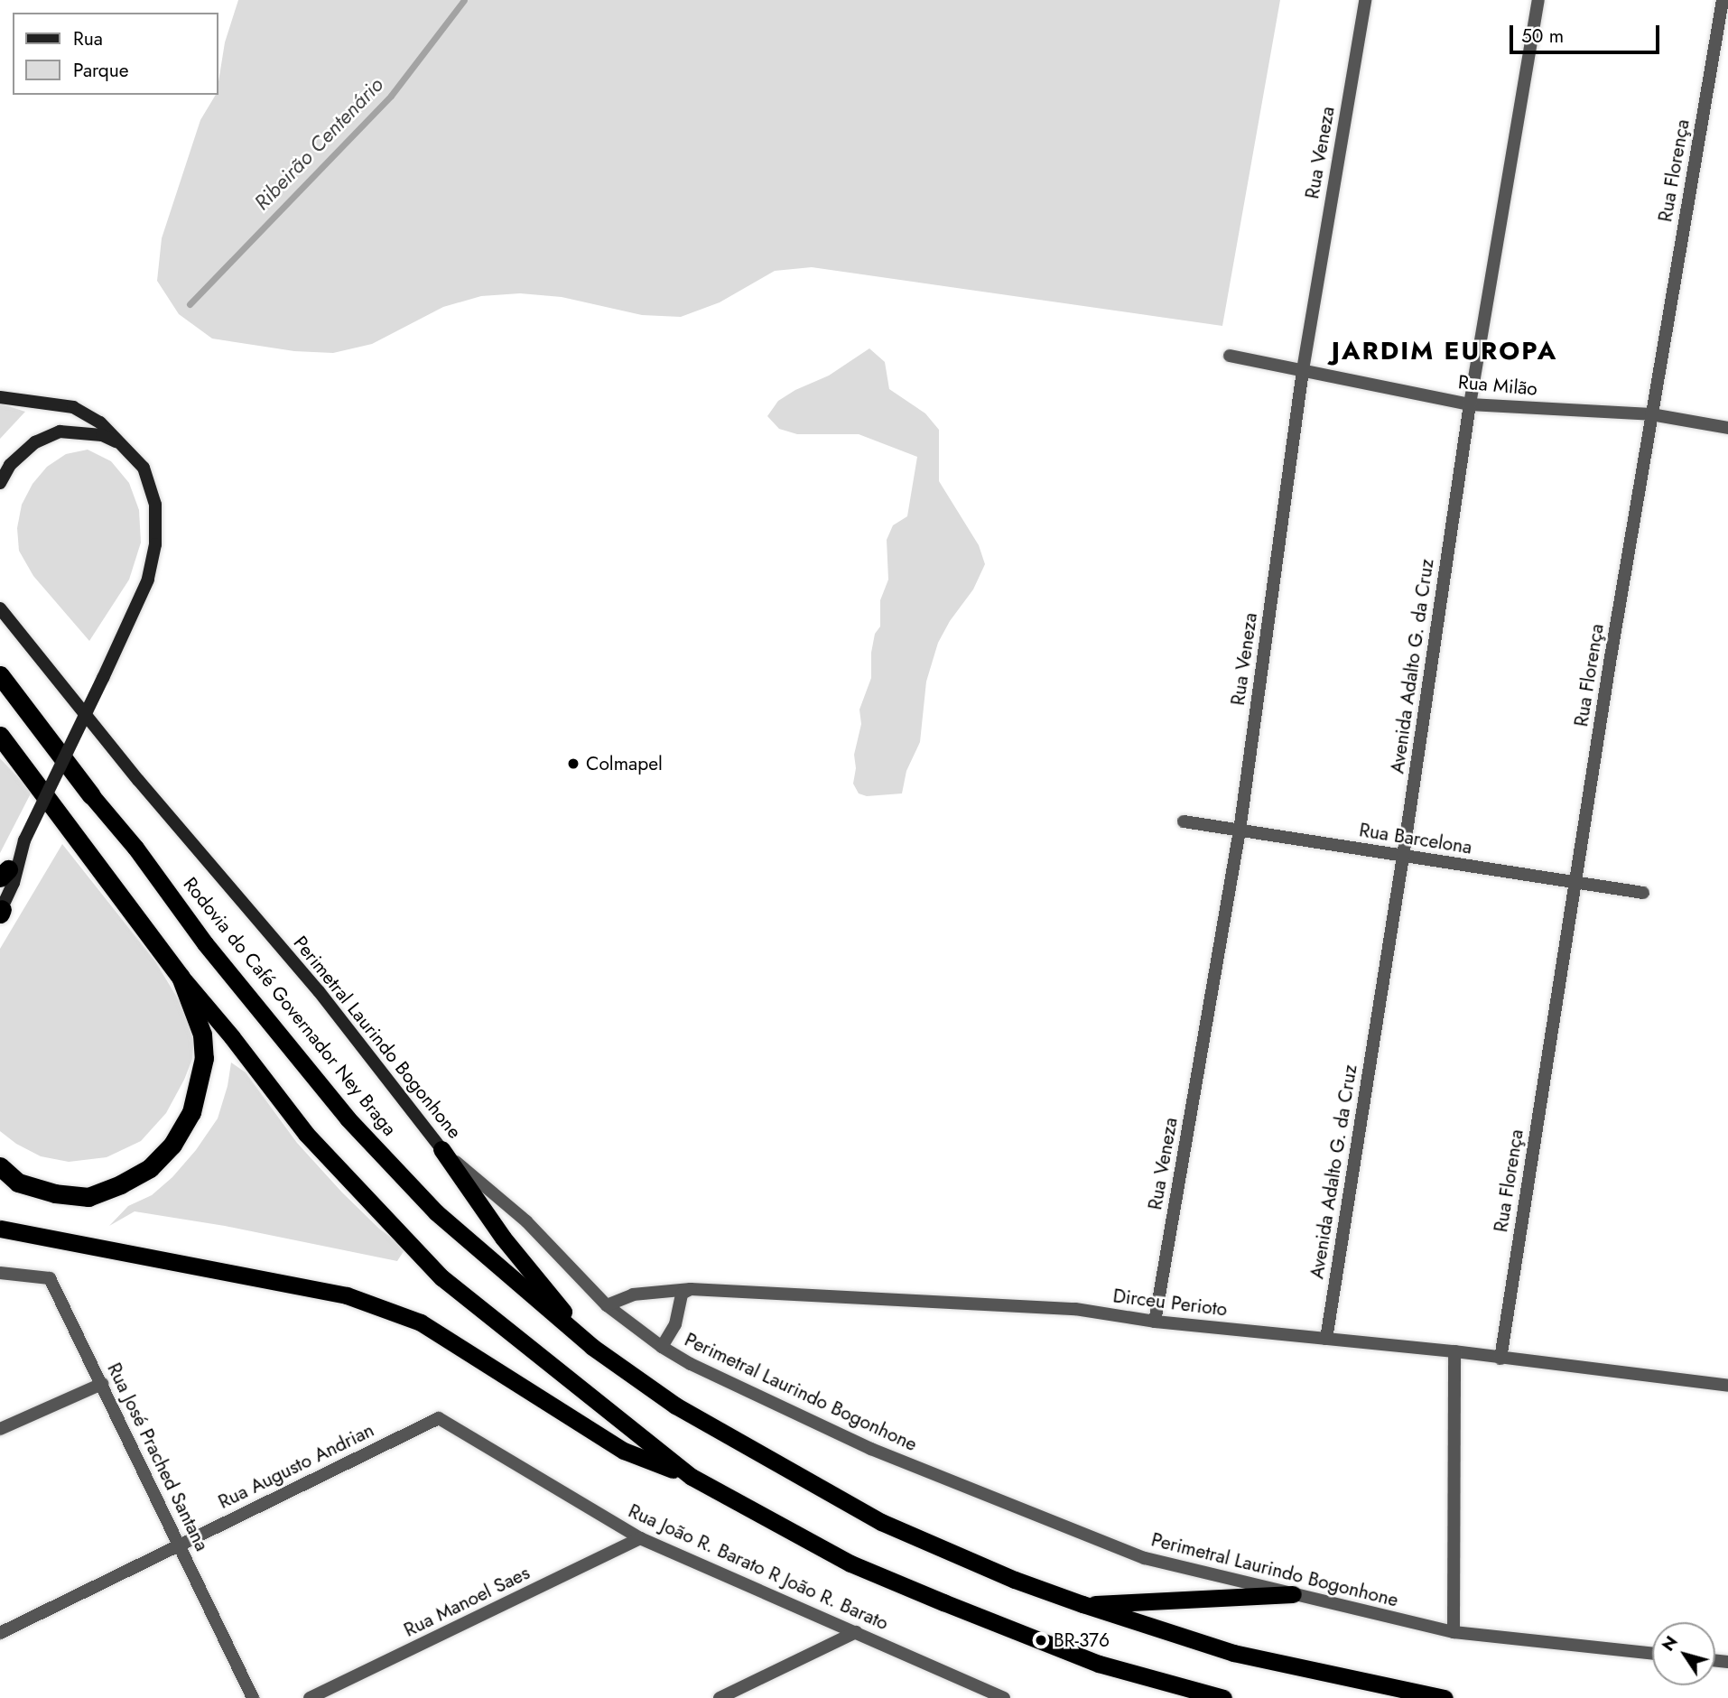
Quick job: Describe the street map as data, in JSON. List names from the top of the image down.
{
  "streets": {
    "highway": ["Rodovia do Café Governador Ney Braga"],
    "main road": ["Perimetral Laurindo Bogonhone"],
    "street": [
      "Rua Veneza",
      "Rua Florença",
      "Rua Milão",
      "Avenida Adalto G. da Cruz",
      "Rua Barcelona",
      "Dirceu Perioto",
      "Rua José Prached Santana",
      "Rua Augusto Andrian",
      "Rua João R. Barato R João R. Barato",
      "Rua Manoel Saes"
    ]
  },
  "crossings": [
    ["Rua Veneza", "Rua Milão"],
    ["Rua Veneza", "Rua Barcelona"],
    ["Rua Veneza", "Dirceu Perioto"],
    ["Rua Florença", "Rua Milão"],
    ["Rua Florença", "Rua Barcelona"],
    ["Rua Florença", "Dirceu Perioto"],
    ["Rua Milão", "Avenida Adalto G. da Cruz"],
    ["Avenida Adalto G. da Cruz", "Rua Barcelona"],
    ["Avenida Adalto G. da Cruz", "Dirceu Perioto"],
    ["Perimetral Laurindo Bogonhone", "Dirceu Perioto"],
    ["Rua José Prached Santana", "Rua Augusto Andrian"],
    ["Rua Augusto Andrian", "Rua João R. Barato R João R. Barato"],
    ["Rua João R. Barato R João R. Barato", "Rua Manoel Saes"]
  ],
  "districts": ["JARDIM EUROPA"],
  "water": ["Ribeirão Centenário"],
  "places": ["Colmapel", "BR-376"],
  "legend": ["Rua", "Parque"],
  "scale_bar": "50 m",
  "north": "top left"
}
